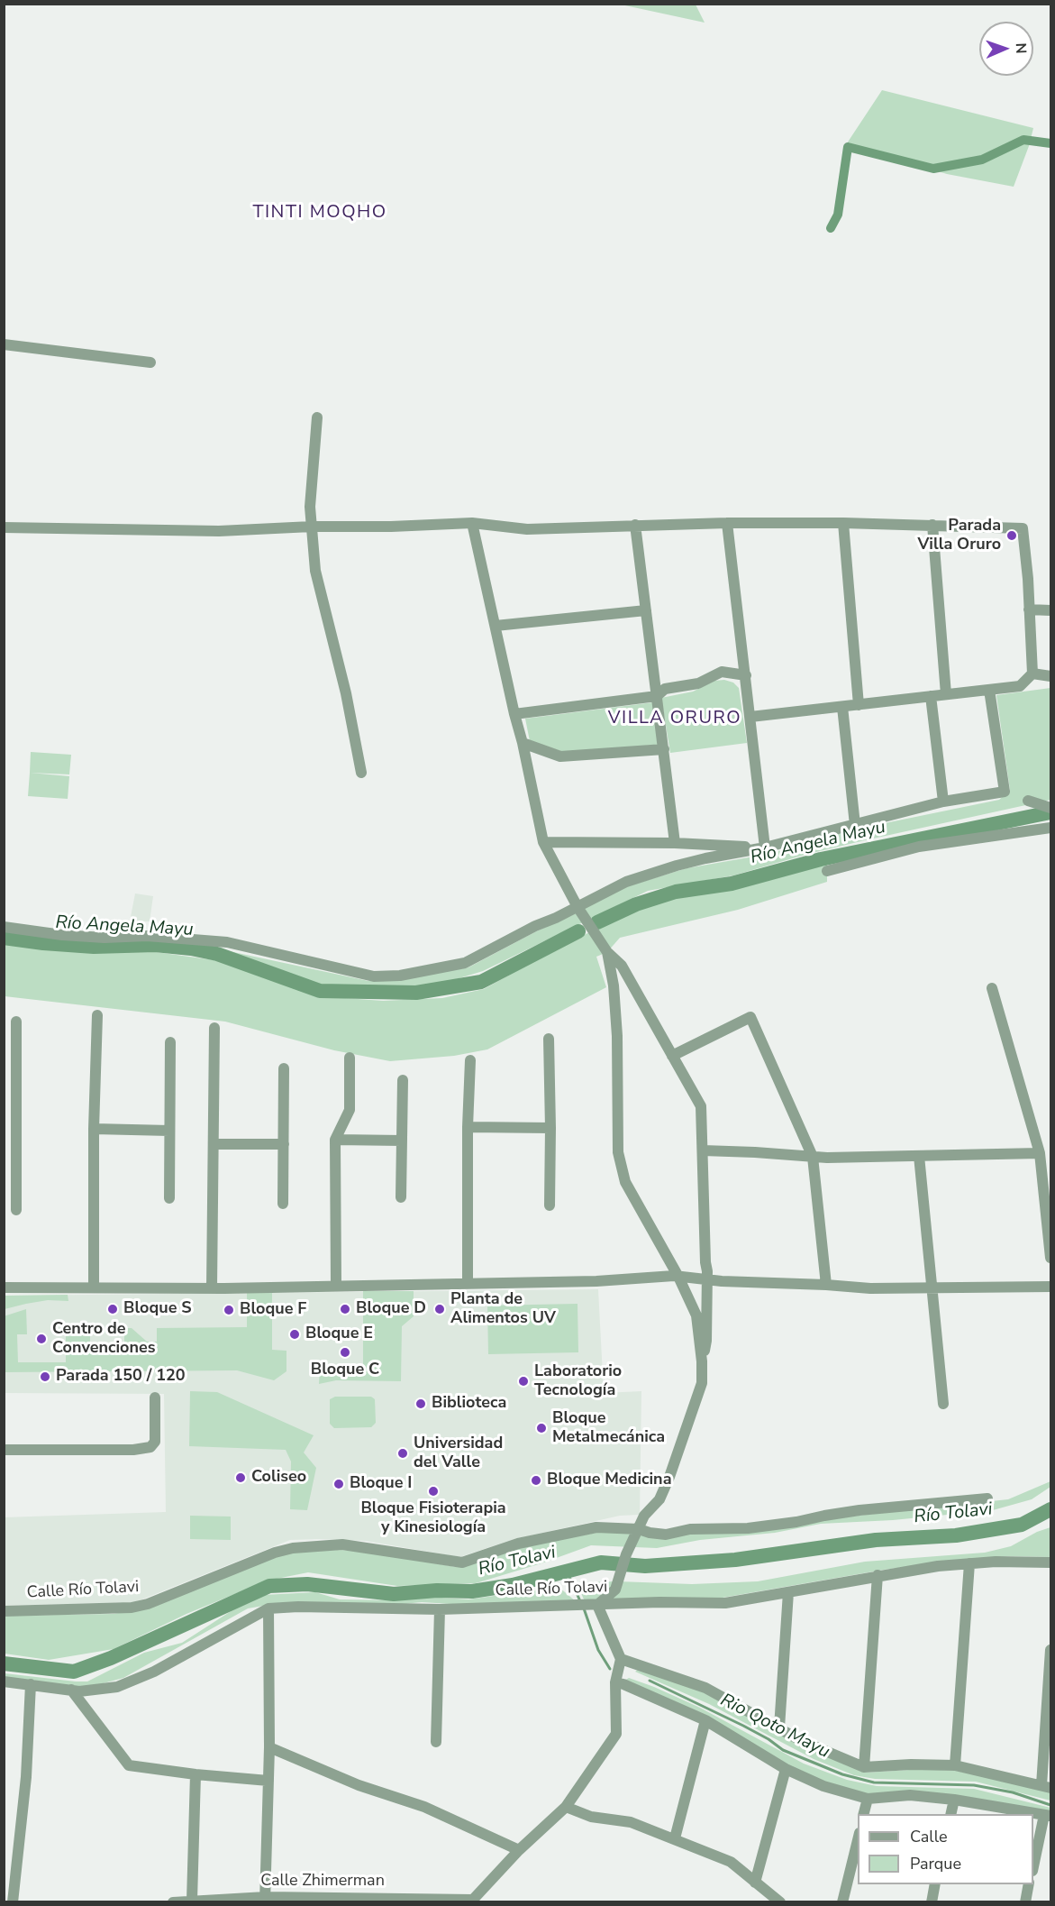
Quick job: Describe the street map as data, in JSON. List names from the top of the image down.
{
  "streets": {
    "street": ["Calle Río Tolavi", "Calle Zhimerman"]
  },
  "districts": ["TINTI MOQHO", "VILLA ORURO"],
  "water": ["Río Angela Mayu", "Río Tolavi", "Rio Qoto Mayu"],
  "places": [
    "Parada Villa Oruro",
    "Bloque S",
    "Bloque D",
    "Planta de Alimentos UV",
    "Bloque F",
    "Bloque E",
    "Centro de Convenciones",
    "Bloque C",
    "Parada 150 / 120",
    "Laboratorio Tecnología",
    "Biblioteca",
    "Bloque Metalmecánica",
    "Universidad del Valle",
    "Coliseo",
    "Bloque Medicina",
    "Bloque I",
    "Bloque Fisioterapia y Kinesiología"
  ],
  "legend": ["Calle", "Parque"],
  "north": "right"
}
